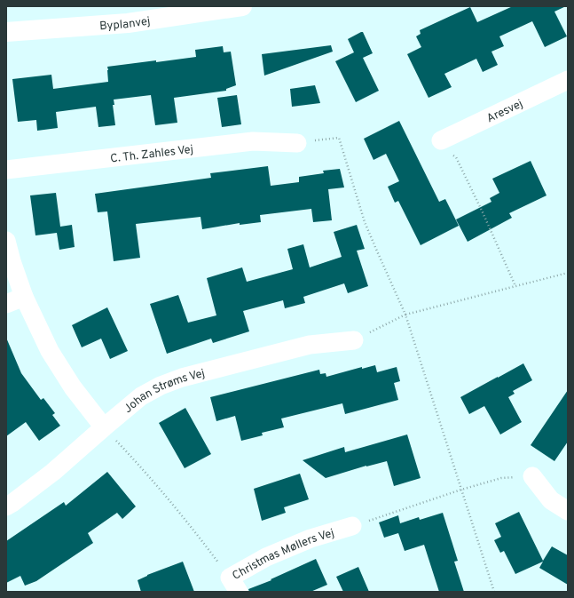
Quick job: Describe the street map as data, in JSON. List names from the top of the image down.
{
  "streets": {
    "street": [
      "Byplanvej",
      "Aresvej",
      "C. Th. Zahles Vej",
      "Johan Strøms Vej",
      "Christmas Møllers Vej"
    ]
  }
}
